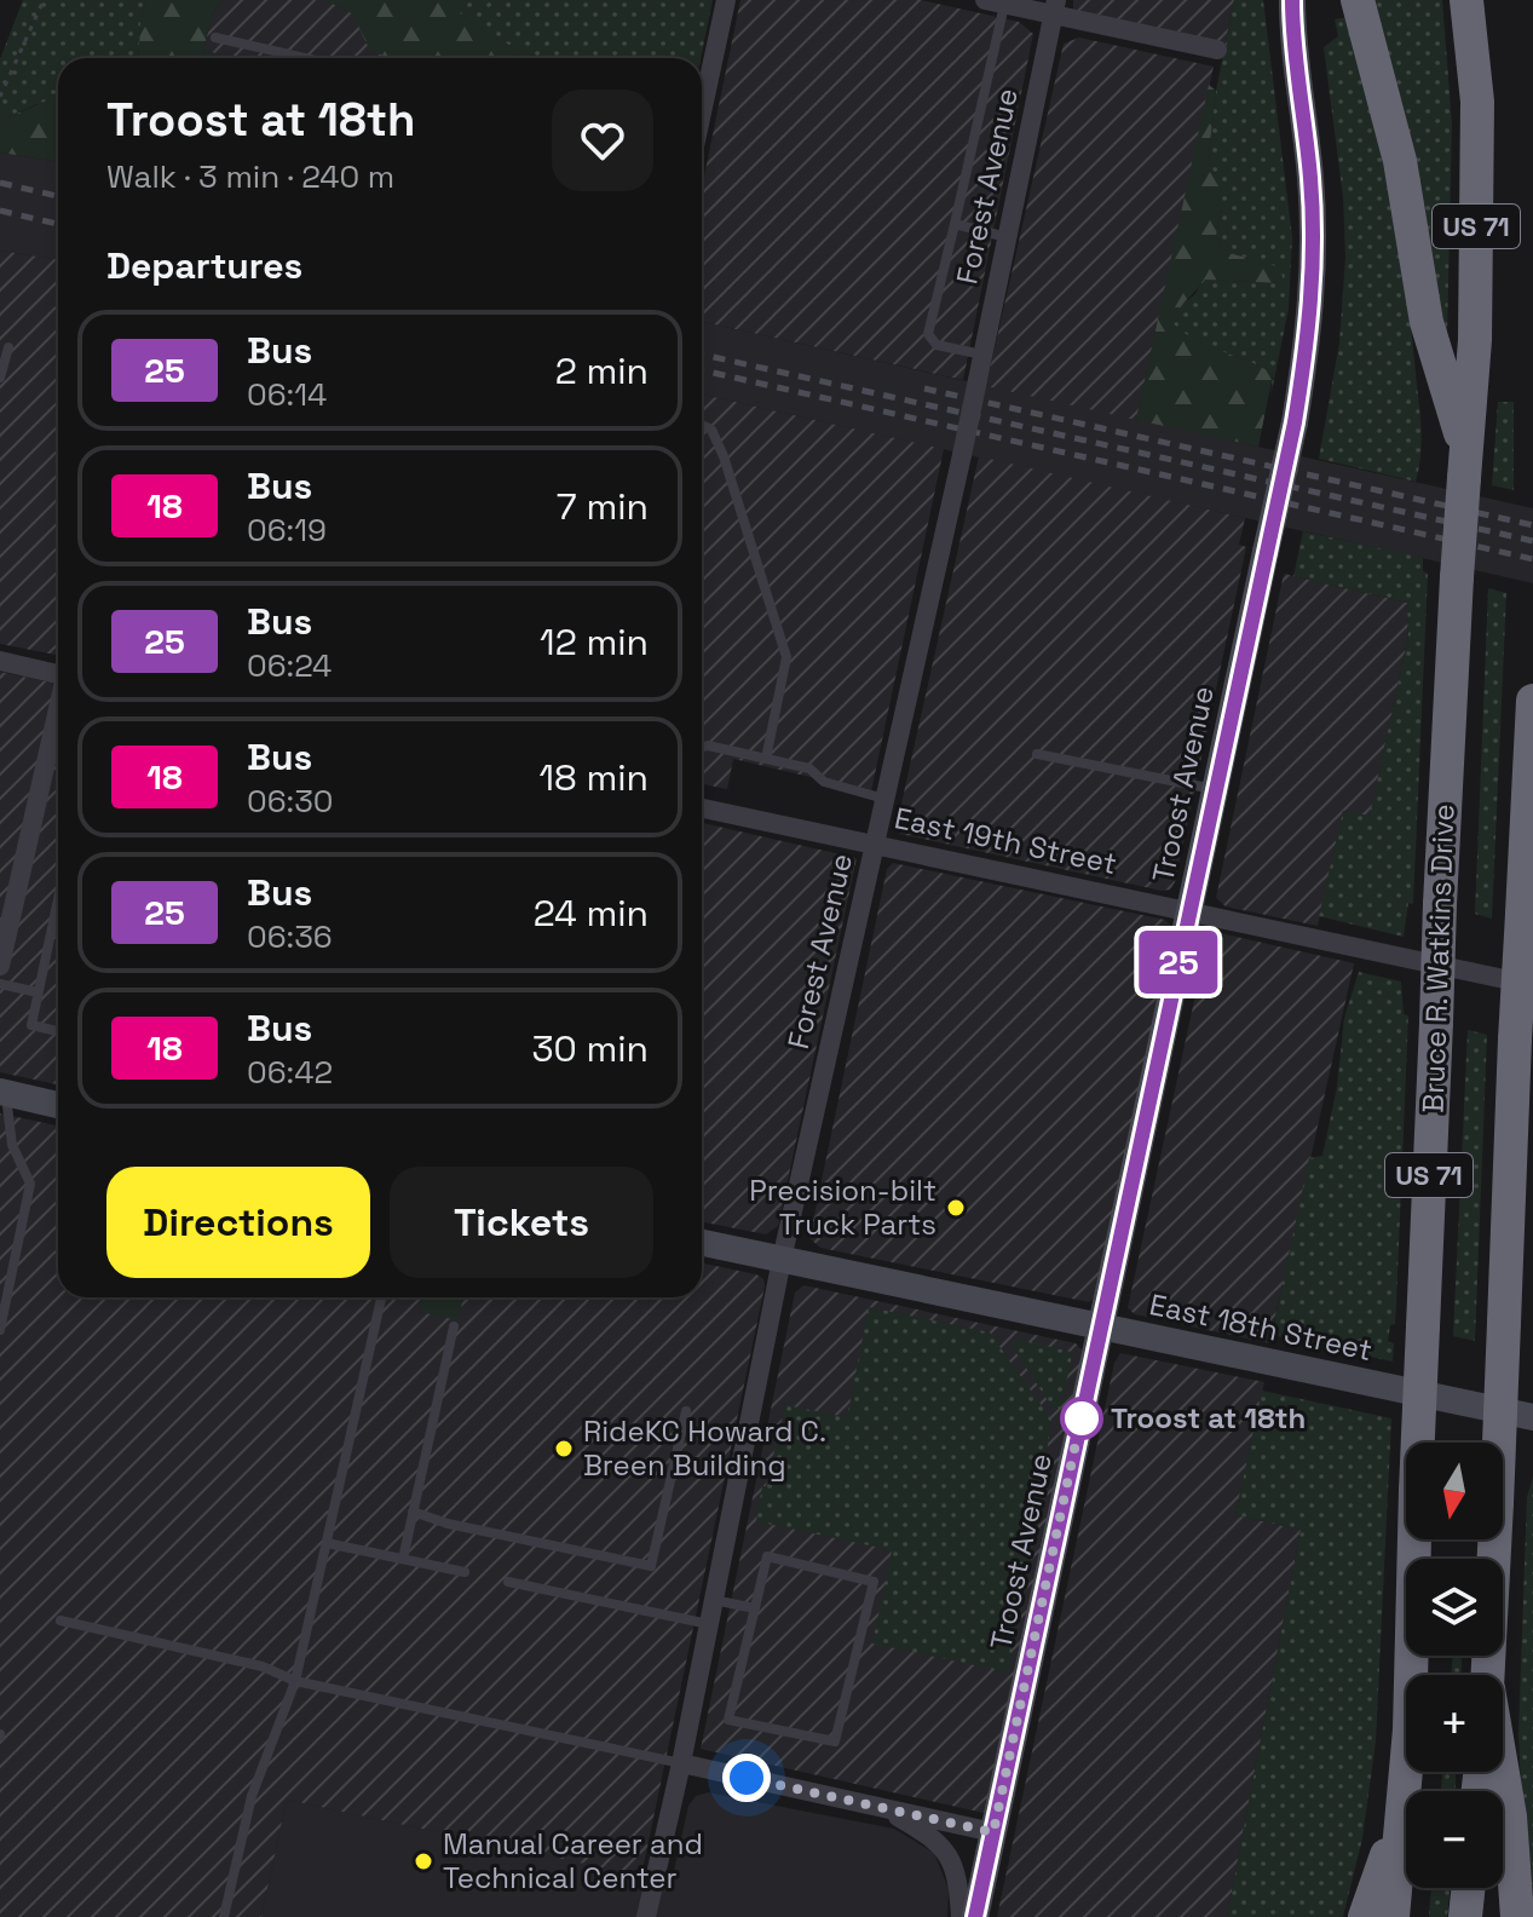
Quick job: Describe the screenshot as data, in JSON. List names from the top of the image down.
{
  "streets": {
    "highway": ["US 71", "Bruce R. Watkins Drive"],
    "main road": ["Troost Avenue", "East 18th Street"],
    "street": ["Forest Avenue", "East 19th Street"]
  },
  "crossings": [
    ["Forest Avenue", "East 19th Street"],
    ["Forest Avenue", "East 18th Street"],
    ["Troost Avenue", "East 19th Street"],
    ["Troost Avenue", "East 18th Street"]
  ],
  "places": [
    "Precision-bilt Truck Parts",
    "Troost at 18th",
    "RideKC Howard C. Breen Building",
    "Manual Career and Technical Center"
  ],
  "lines": ["bus line 25"],
  "north": "bottom",
  "page": {
    "on_map": "25",
    "heading": [
      ["Troost at 18th", "Walk · 3 min · 240 m"],
      "Departures"
    ],
    "list": [
      {
        "mark": "25",
        "name": "Bus",
        "note": "06:14",
        "value": "2 min"
      },
      {
        "mark": "18",
        "name": "Bus",
        "note": "06:19",
        "value": "7 min"
      },
      {
        "mark": "25",
        "name": "Bus",
        "note": "06:24",
        "value": "12 min"
      },
      {
        "mark": "18",
        "name": "Bus",
        "note": "06:30",
        "value": "18 min"
      },
      {
        "mark": "25",
        "name": "Bus",
        "note": "06:36",
        "value": "24 min"
      },
      {
        "mark": "18",
        "name": "Bus",
        "note": "06:42",
        "value": "30 min"
      }
    ],
    "buttons": ["Directions", "Tickets"],
    "map_buttons": ["+", "−"]
  }
}
